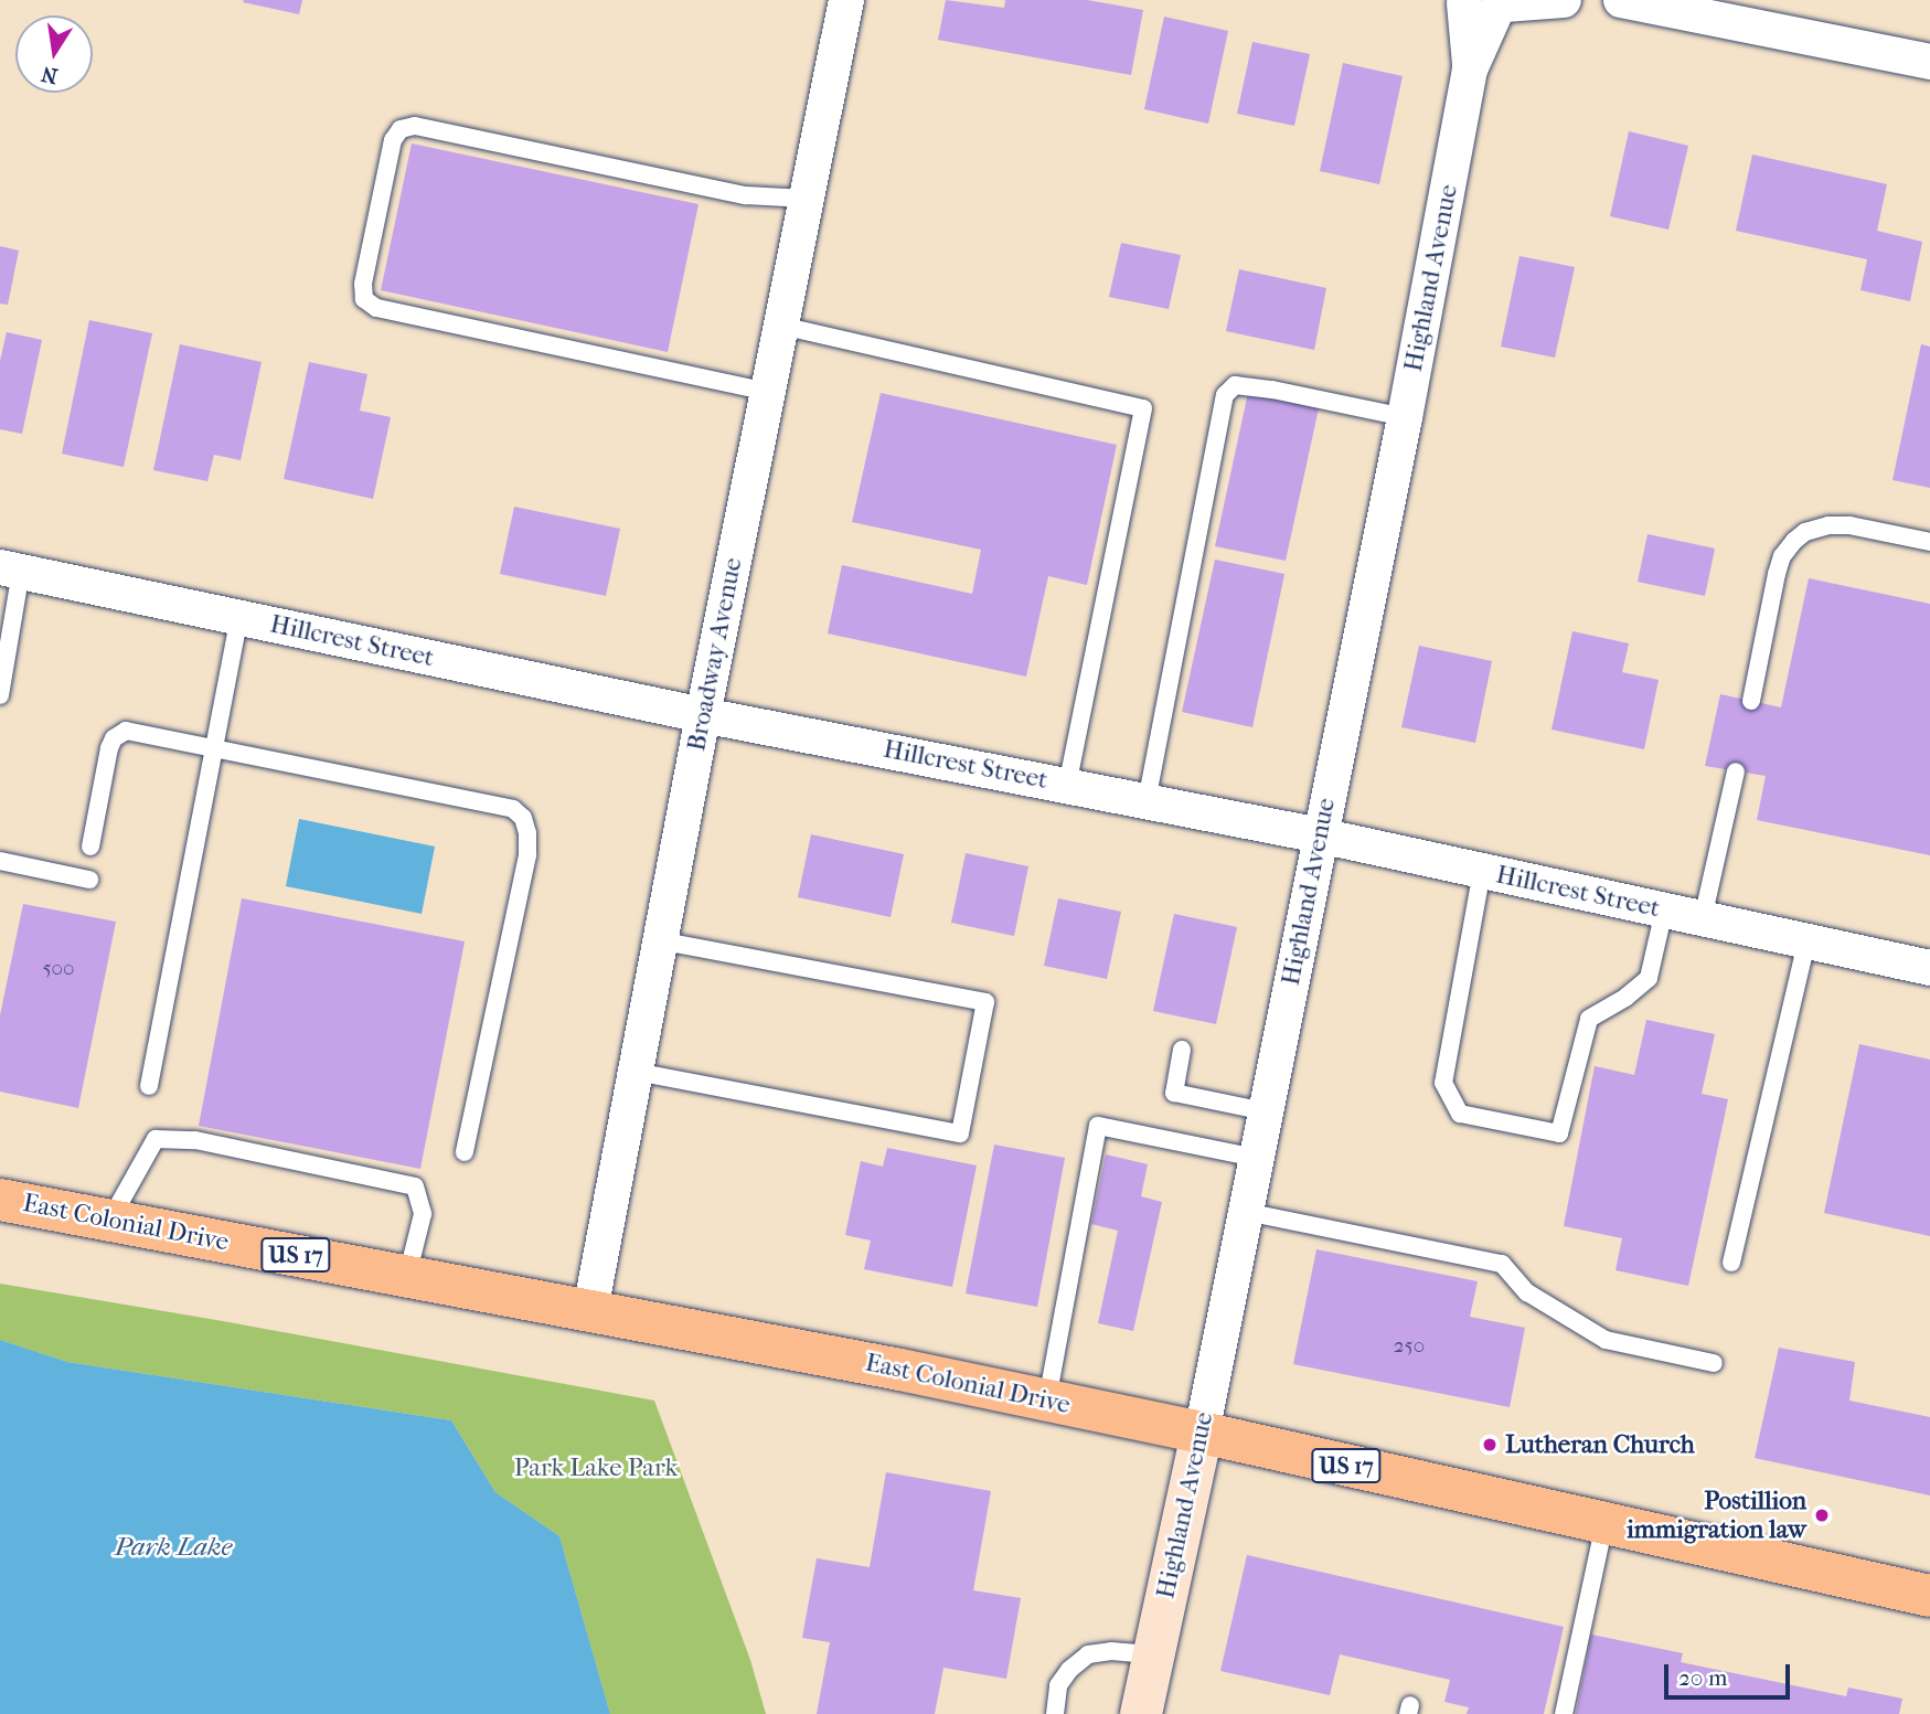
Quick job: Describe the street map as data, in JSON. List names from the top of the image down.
{
  "streets": {
    "highway": ["East Colonial Drive", "US 17"],
    "street": ["Highland Avenue", "Hillcrest Street", "Broadway Avenue"]
  },
  "crossings": [
    ["Highland Avenue", "Hillcrest Street"],
    ["Highland Avenue", "East Colonial Drive"],
    ["Hillcrest Street", "Broadway Avenue"],
    ["Broadway Avenue", "East Colonial Drive"]
  ],
  "water": ["Park Lake"],
  "parks": ["Park Lake Park"],
  "places": ["Lutheran Church", "Postillion immigration law"],
  "house_numbers": ["500", "250"],
  "scale_bar": "20 m",
  "north": "bottom"
}
